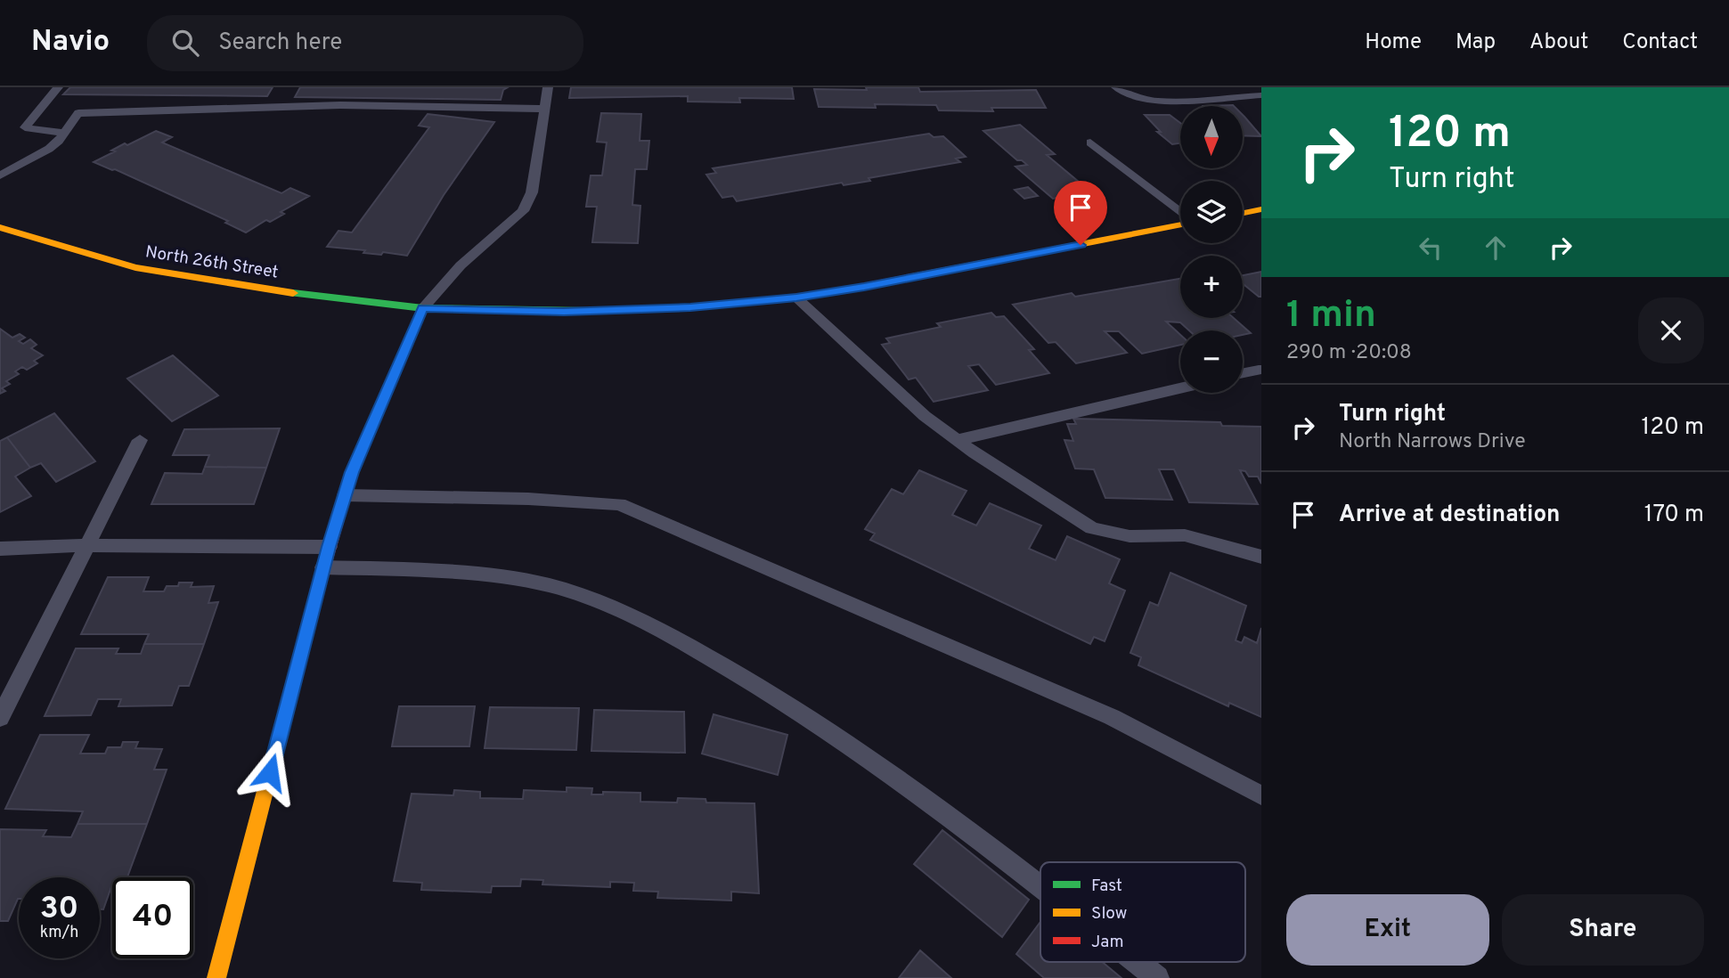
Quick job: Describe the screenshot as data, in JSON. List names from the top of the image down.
{
  "streets": {
    "street": ["North 26th Street"]
  },
  "legend": ["Fast", "Slow", "Jam"],
  "north": "bottom",
  "page": {
    "header": "Navio",
    "search": "Search here",
    "nav": [
      "Home",
      "Map",
      "About",
      "Contact"
    ],
    "turn": ["120 m", "Turn right"],
    "map_buttons": ["+", "−"],
    "heading": ["1 min", "290 m · 20:08"],
    "list": [
      {
        "name": "Turn right",
        "note": "North Narrows Drive",
        "value": "120 m"
      },
      {
        "name": "Arrive at destination",
        "value": "170 m"
      }
    ],
    "speed": "30 km/h",
    "limit": "40",
    "buttons": ["Exit", "Share"]
  }
}
